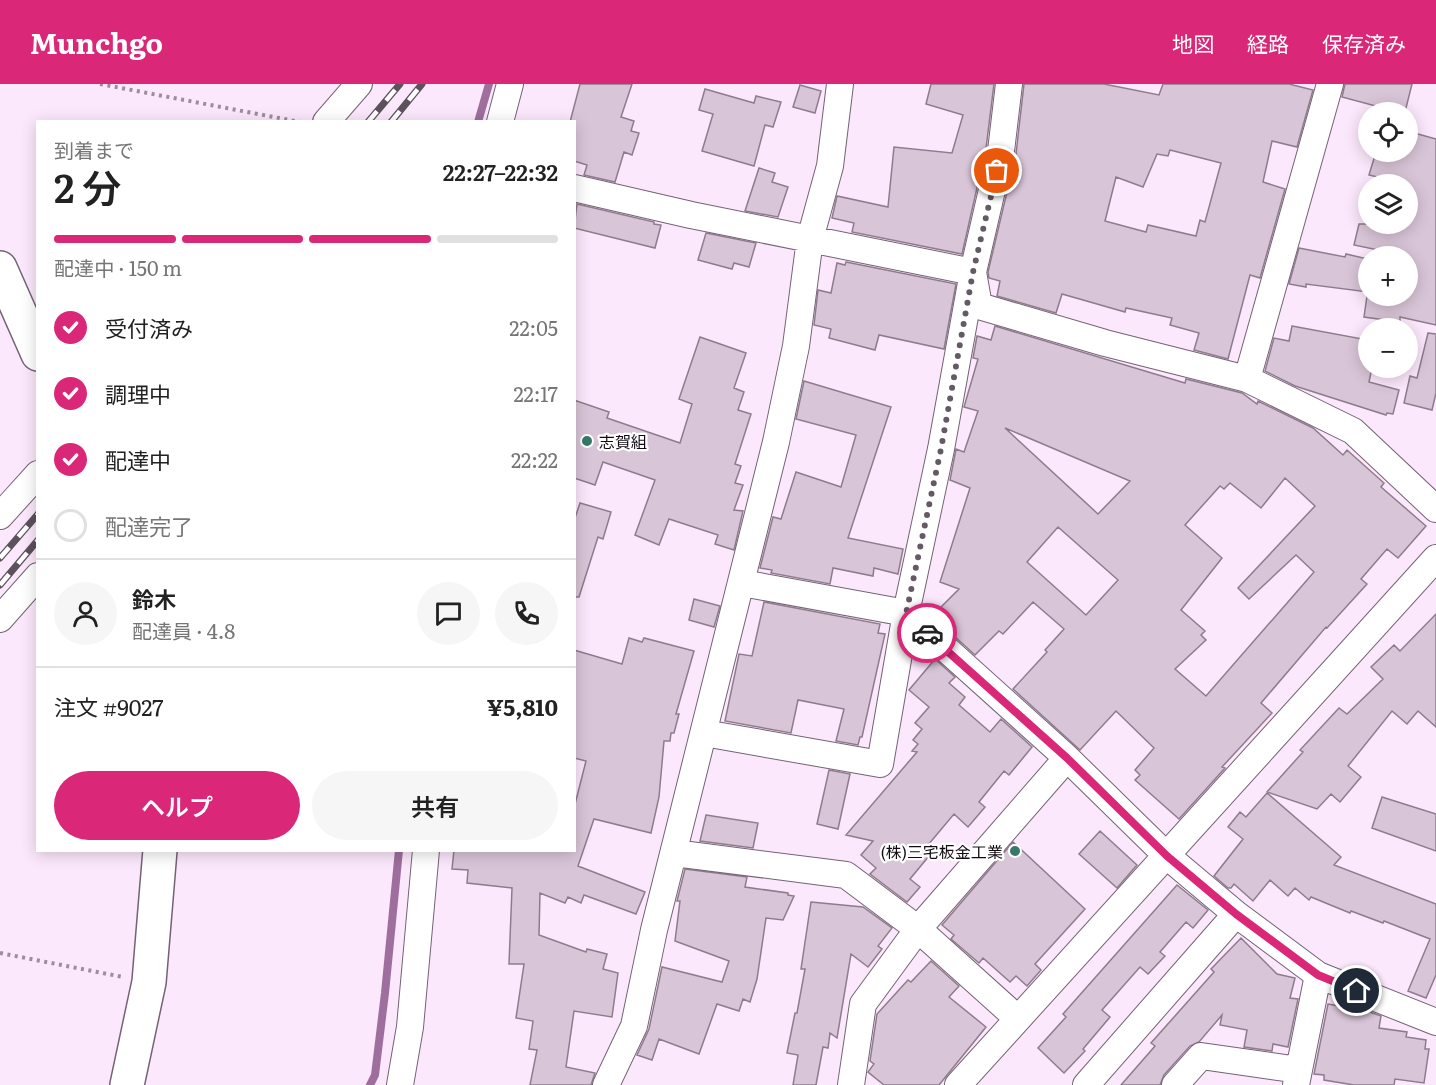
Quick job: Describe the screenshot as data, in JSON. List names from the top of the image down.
{
  "places": ["志賀組", "(株)三宅板金工業"],
  "page": {
    "header": "Munchgo",
    "nav": ["地図", "経路", "保存済み"],
    "map_buttons": ["+", "−"],
    "heading": ["2 分", "到着まで", "22:27–22:32"],
    "panel": [
      "鈴木",
      "配達員 · 4.8",
      "注文 #9027",
      "¥5,810"
    ],
    "bar": "配達中 · 150 m",
    "list": [
      ["受付済み", "22:05"],
      ["調理中", "22:17"],
      ["配達中", "22:22"],
      "配達完了"
    ],
    "buttons": ["ヘルプ", "共有"]
  }
}
